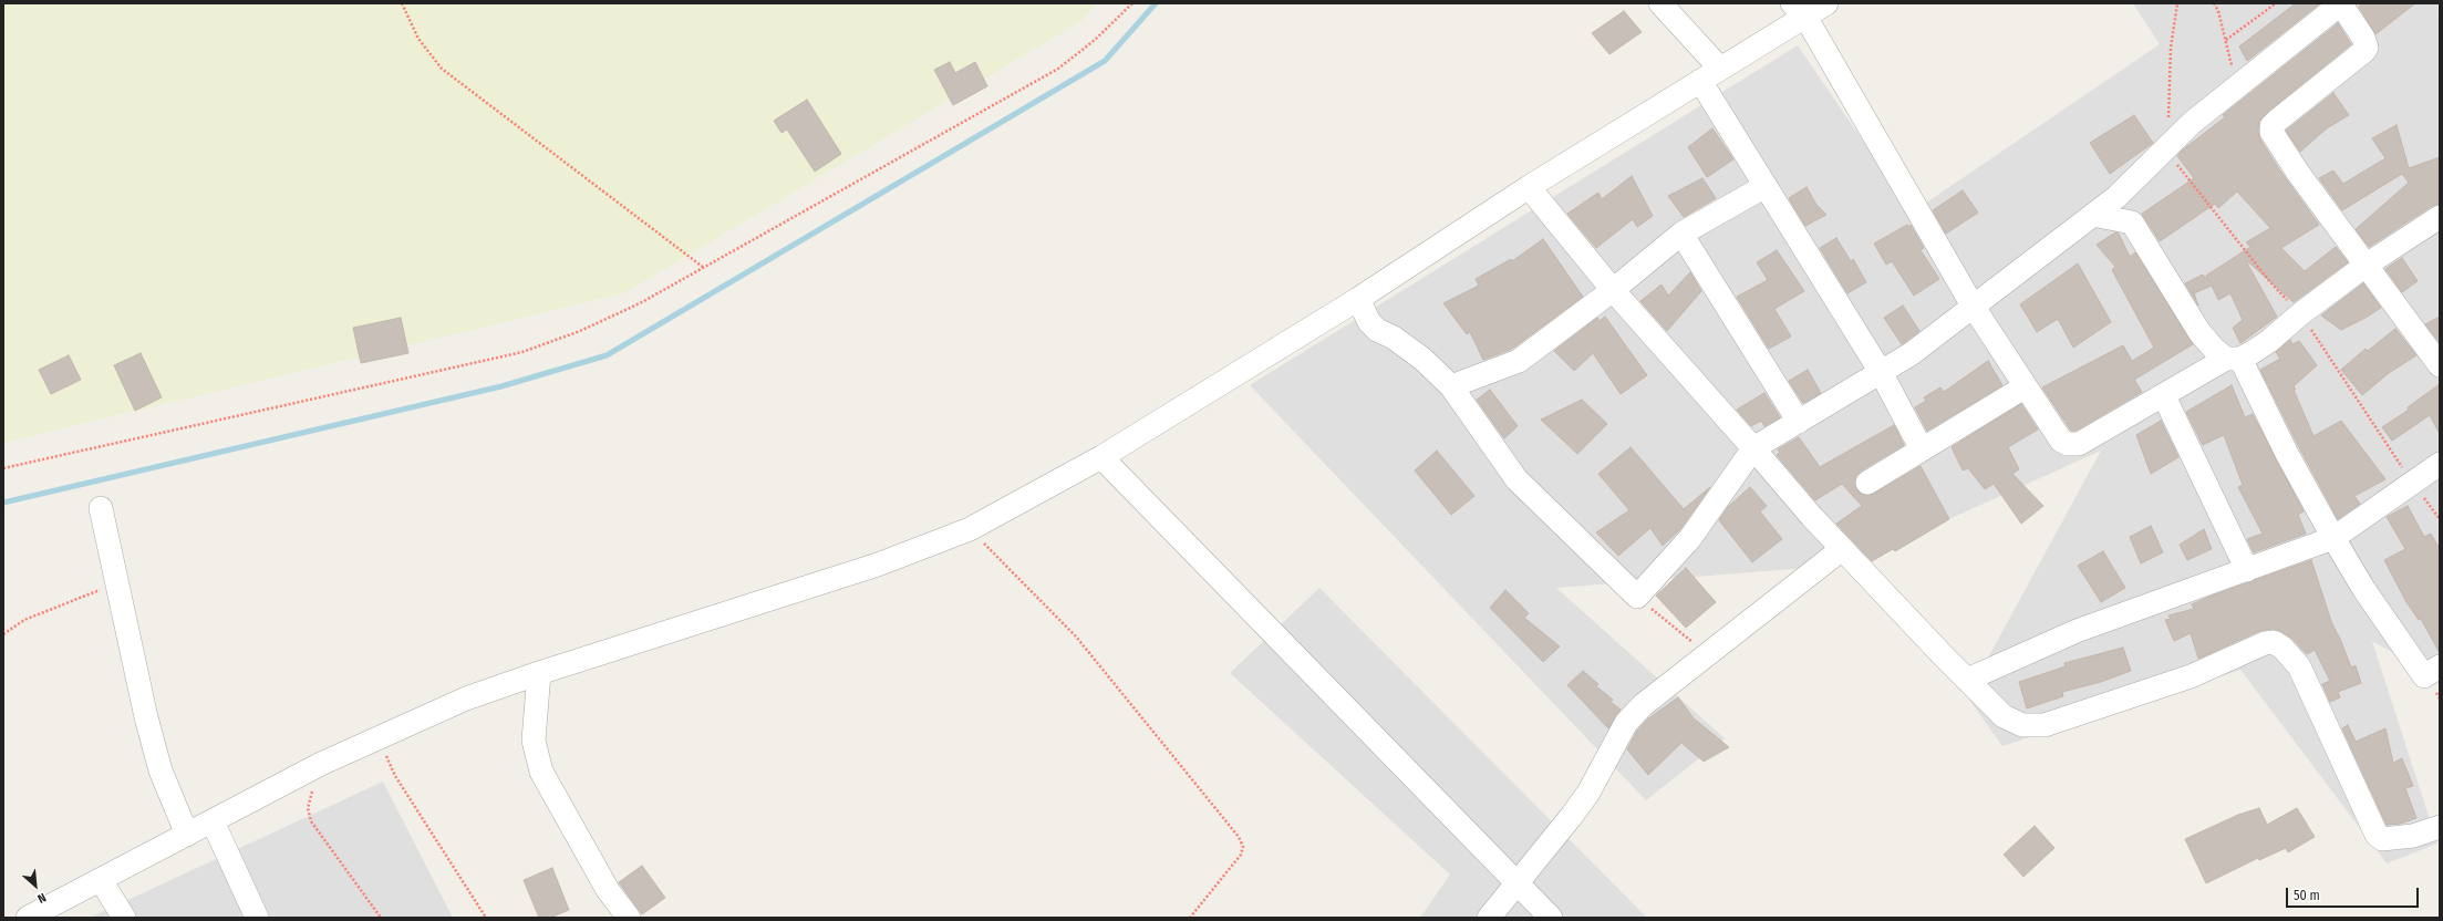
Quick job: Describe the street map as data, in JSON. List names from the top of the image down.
{
  "scale_bar": "50 m",
  "north": "bottom right"
}
